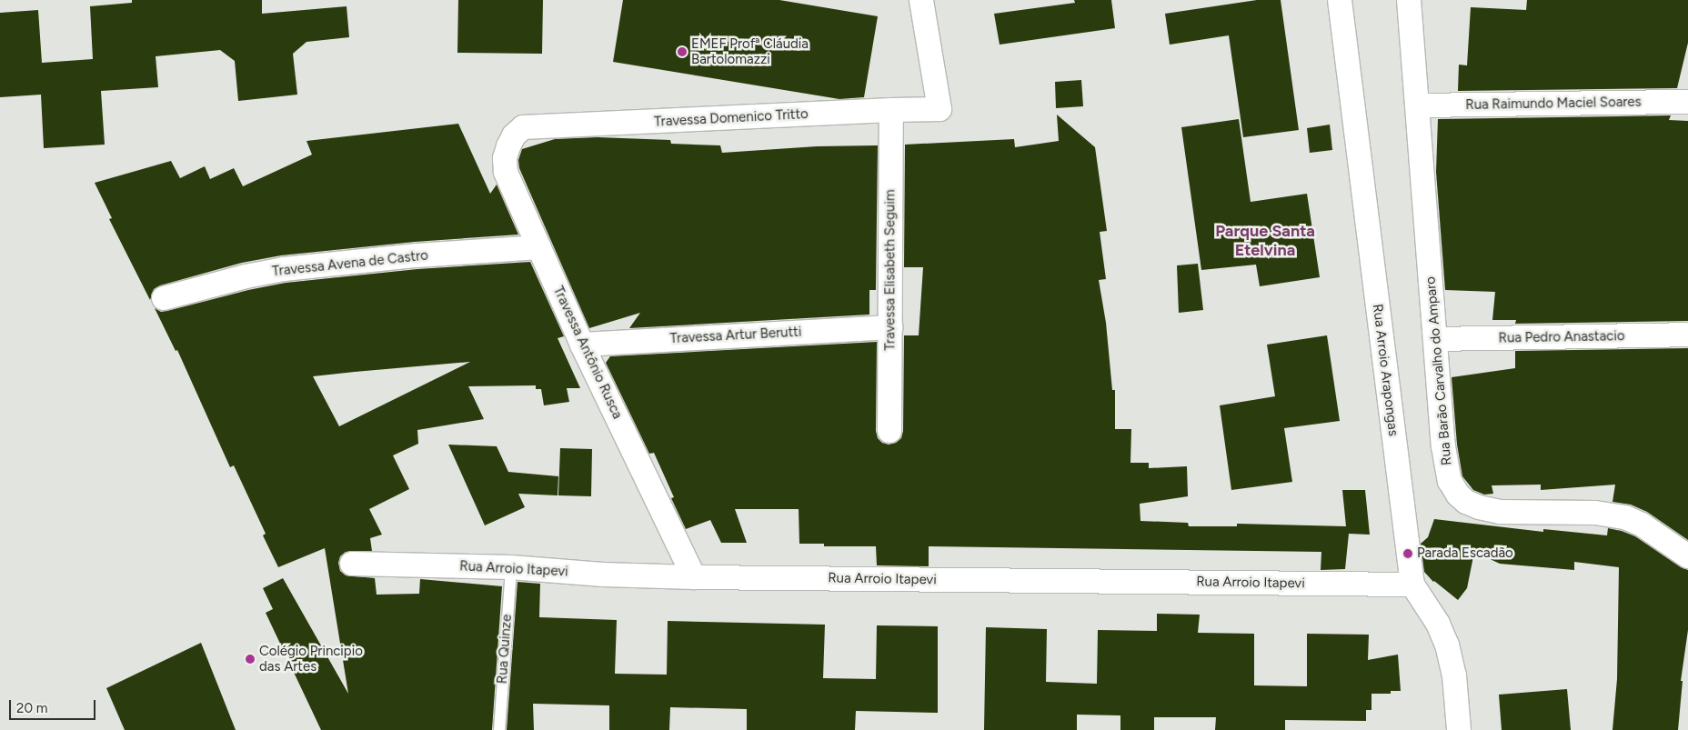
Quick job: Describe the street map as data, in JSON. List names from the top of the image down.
{
  "streets": {
    "street": [
      "Rua Raimundo Maciel Soares",
      "Travessa Domenico Tritto",
      "Travessa Avena de Castro",
      "Travessa Elisabeth Seguim",
      "Travessa Artur Berutti",
      "Rua Pedro Anastacio",
      "Travessa Antônio Rusca",
      "Rua Arroio Arapongas",
      "Rua Barão Carvalho do Amparo",
      "Rua Arroio Itapevi"
    ],
    "lane": ["Rua Quinze"]
  },
  "crossings": [
    ["Rua Raimundo Maciel Soares", "Rua Barão Carvalho do Amparo"],
    ["Travessa Domenico Tritto", "Travessa Elisabeth Seguim"],
    ["Travessa Domenico Tritto", "Travessa Antônio Rusca"],
    ["Travessa Avena de Castro", "Travessa Antônio Rusca"],
    ["Travessa Elisabeth Seguim", "Travessa Artur Berutti"],
    ["Travessa Artur Berutti", "Travessa Antônio Rusca"],
    ["Rua Pedro Anastacio", "Rua Barão Carvalho do Amparo"],
    ["Travessa Antônio Rusca", "Rua Arroio Itapevi"],
    ["Rua Arroio Arapongas", "Rua Arroio Itapevi"],
    ["Rua Arroio Itapevi", "Rua Quinze"]
  ],
  "districts": ["Parque Santa Etelvina"],
  "places": ["EMEF Profª Cláudia Bartolomazzi", "Parada Escadão", "Colégio Principio das Artes"],
  "scale_bar": "20 m"
}
